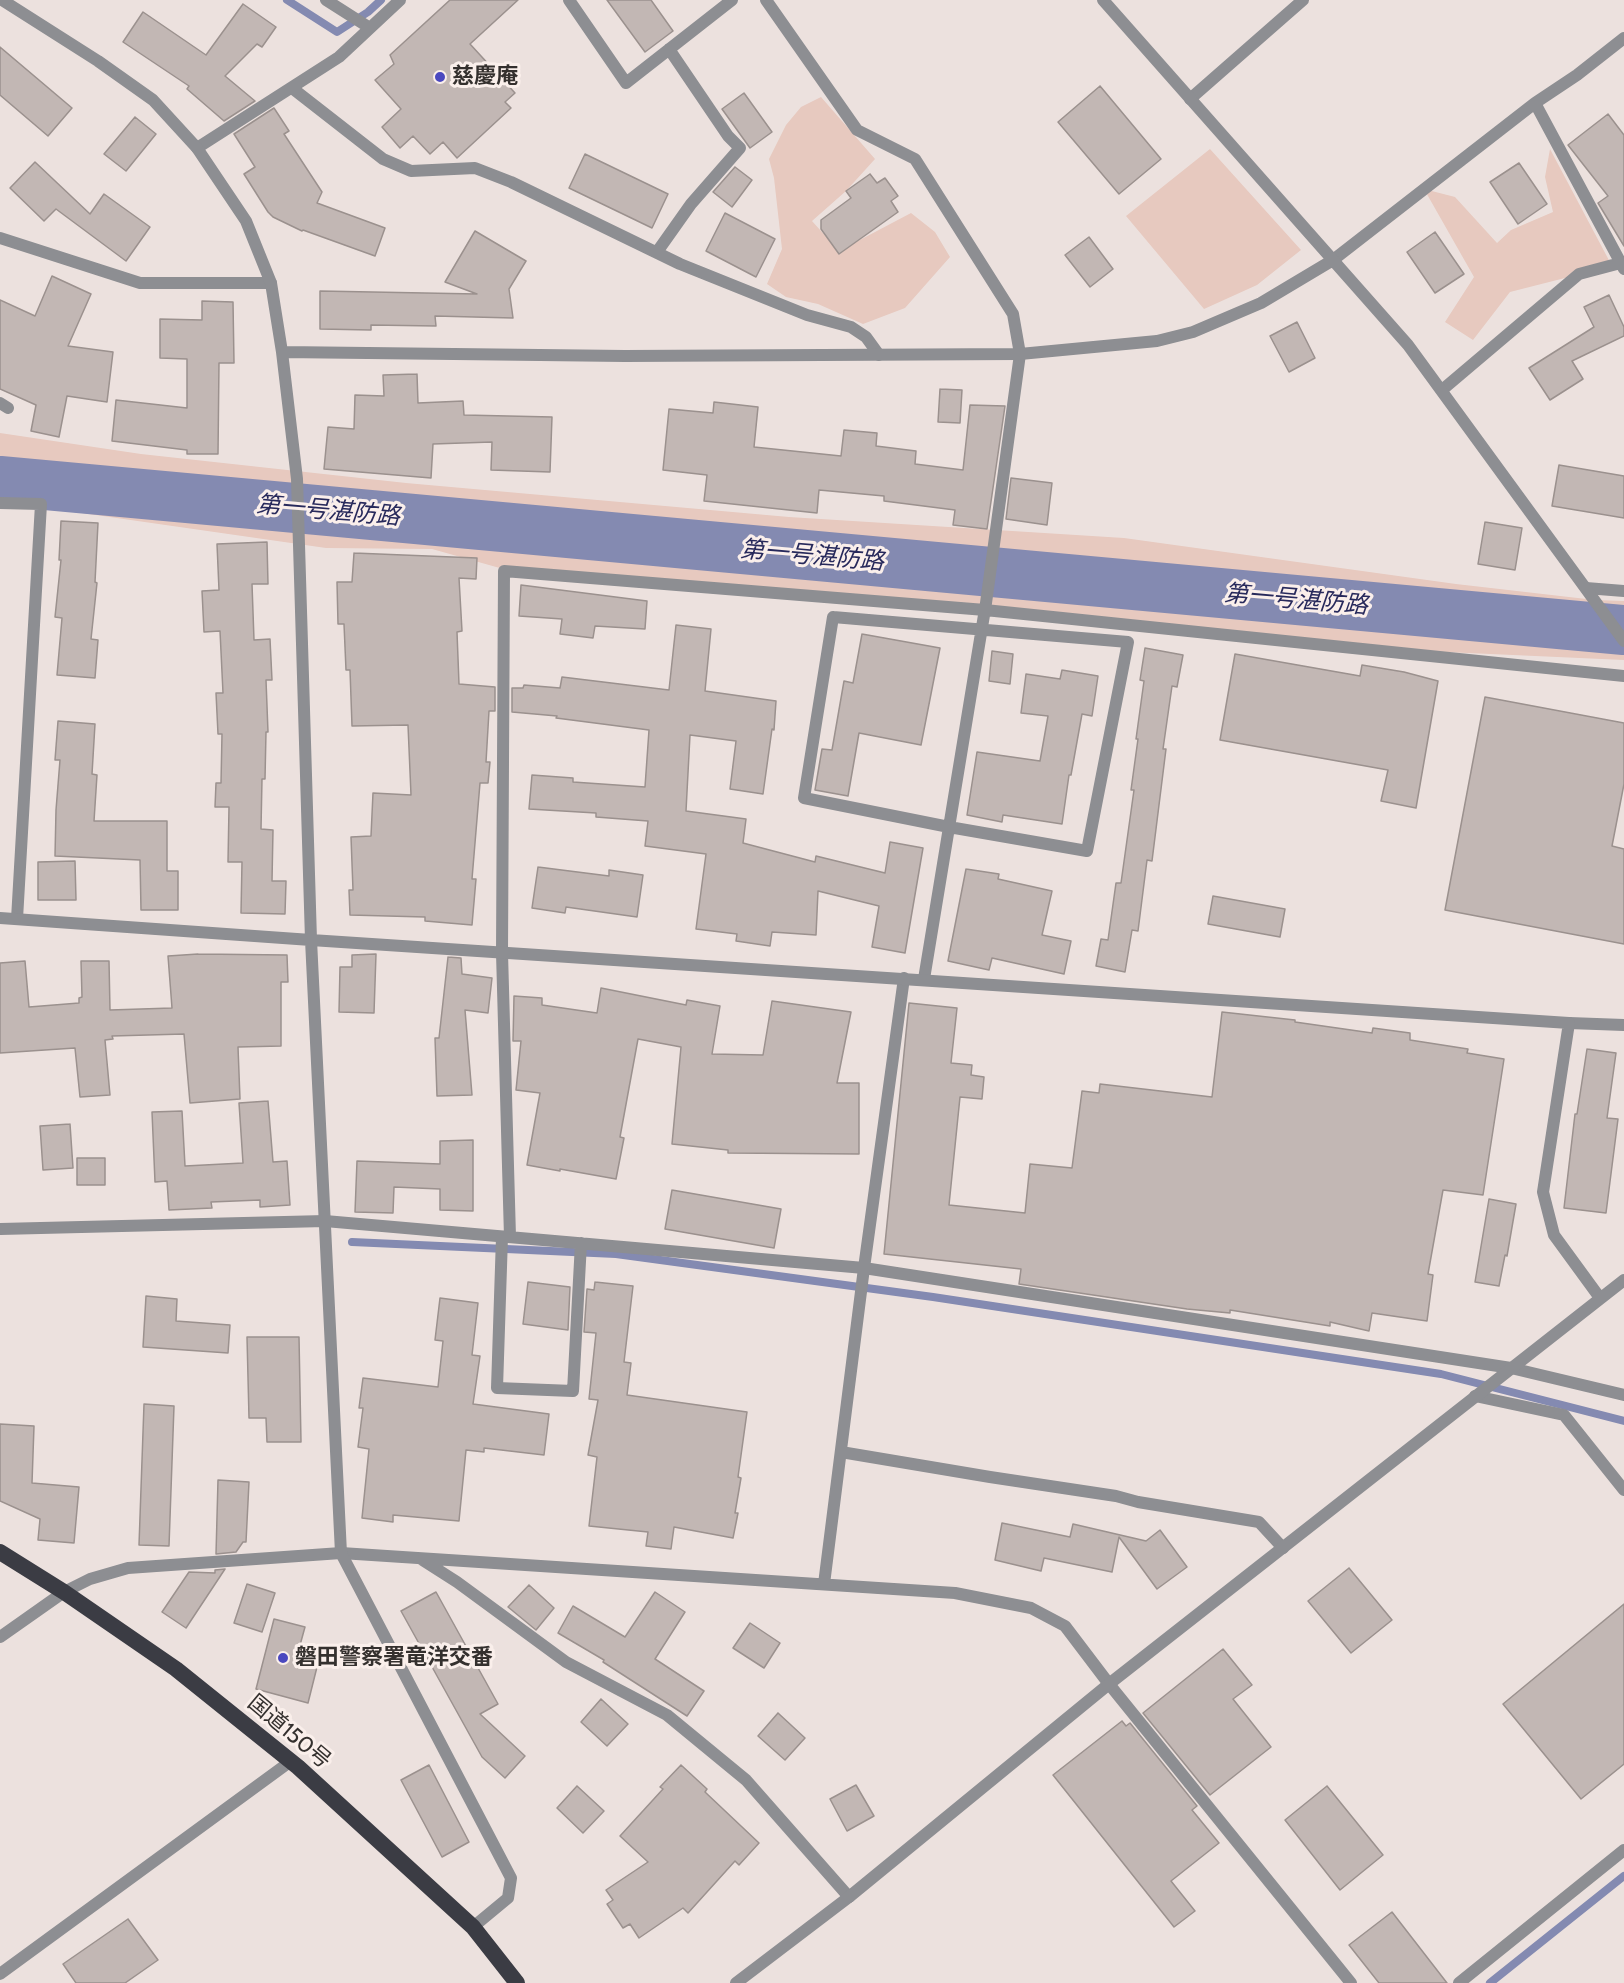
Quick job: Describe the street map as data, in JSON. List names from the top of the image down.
{
  "streets": {
    "highway": ["国道150号"]
  },
  "water": ["第一号湛防路"],
  "places": ["慈慶庵", "磐田警察署竜洋交番"]
}
